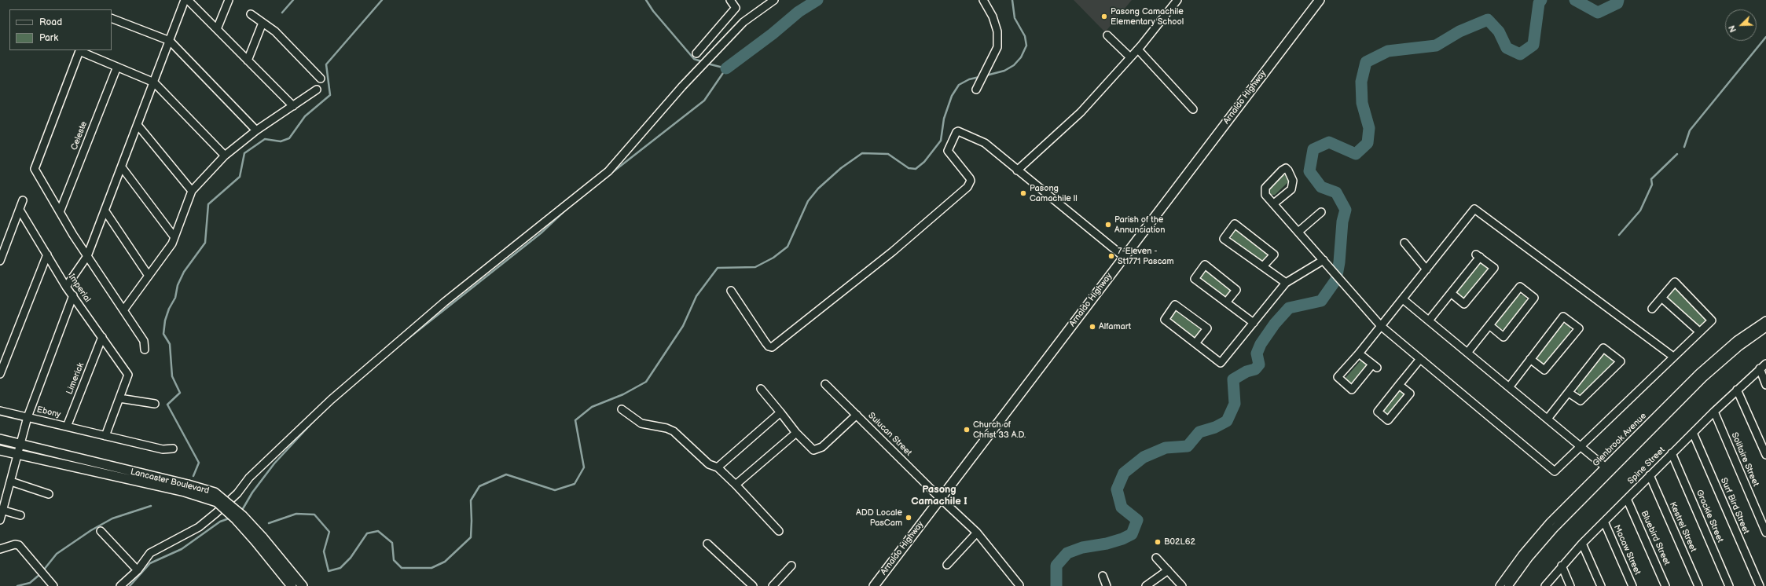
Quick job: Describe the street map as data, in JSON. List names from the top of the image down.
{
  "streets": {
    "main road": ["Arnaldo Highway", "Lancaster Boulevard"],
    "street": [
      "Celeste",
      "Imperial",
      "Limerick",
      "Ebony",
      "Sulucan Street",
      "Glenbrook Avenue",
      "Solitaire Street",
      "Spine Street",
      "Surf Bird Street",
      "Grackle Street",
      "Kestrel Street",
      "Bluebird Street",
      "Macaw Street"
    ]
  },
  "crossings": [
    ["Arnaldo Highway", "Sulucan Street"],
    ["Imperial", "Limerick"],
    ["Imperial", "Ebony"],
    ["Limerick", "Ebony"],
    ["Solitaire Street", "Spine Street"],
    ["Spine Street", "Surf Bird Street"],
    ["Spine Street", "Grackle Street"],
    ["Spine Street", "Kestrel Street"],
    ["Spine Street", "Bluebird Street"],
    ["Spine Street", "Macaw Street"]
  ],
  "districts": ["Pasong Camachile I"],
  "places": [
    "Pasong Camachile Elementary School",
    "Pasong Camachile ll",
    "Parish of the Annunciation",
    "7-Eleven - St1771 Pascam",
    "Alfamart",
    "Church of Christ 33 A.D.",
    "ADD Locale PasCam",
    "B02L62"
  ],
  "legend": ["Road", "Park"],
  "north": "bottom left"
}
